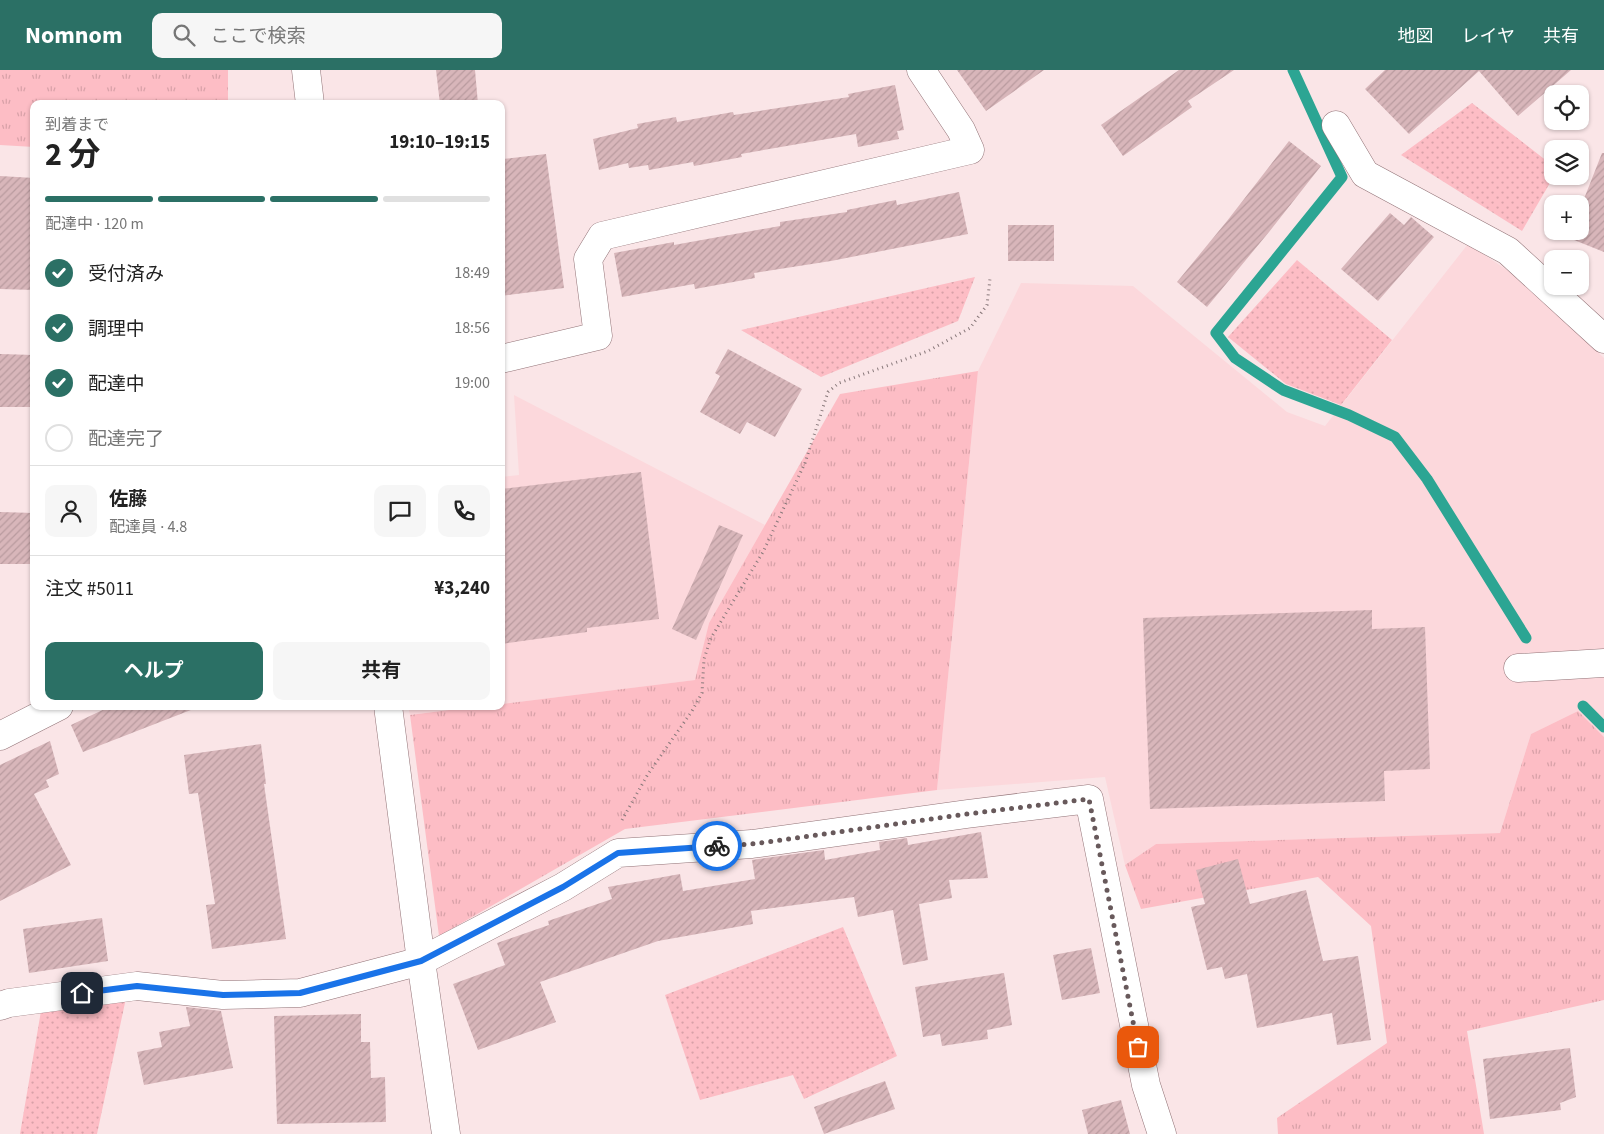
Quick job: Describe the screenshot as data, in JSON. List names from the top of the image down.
{
  "page": {
    "header": "Nomnom",
    "search": "ここで検索",
    "nav": ["地図", "レイヤ", "共有"],
    "map_buttons": ["+", "−"],
    "heading": ["2 分", "到着まで", "19:10–19:15"],
    "panel": [
      "佐藤",
      "配達員 · 4.8",
      "注文 #5011",
      "¥3,240"
    ],
    "bar": "配達中 · 120 m",
    "list": [
      ["受付済み", "18:49"],
      ["調理中", "18:56"],
      ["配達中", "19:00"],
      "配達完了"
    ],
    "buttons": ["ヘルプ", "共有"]
  }
}
